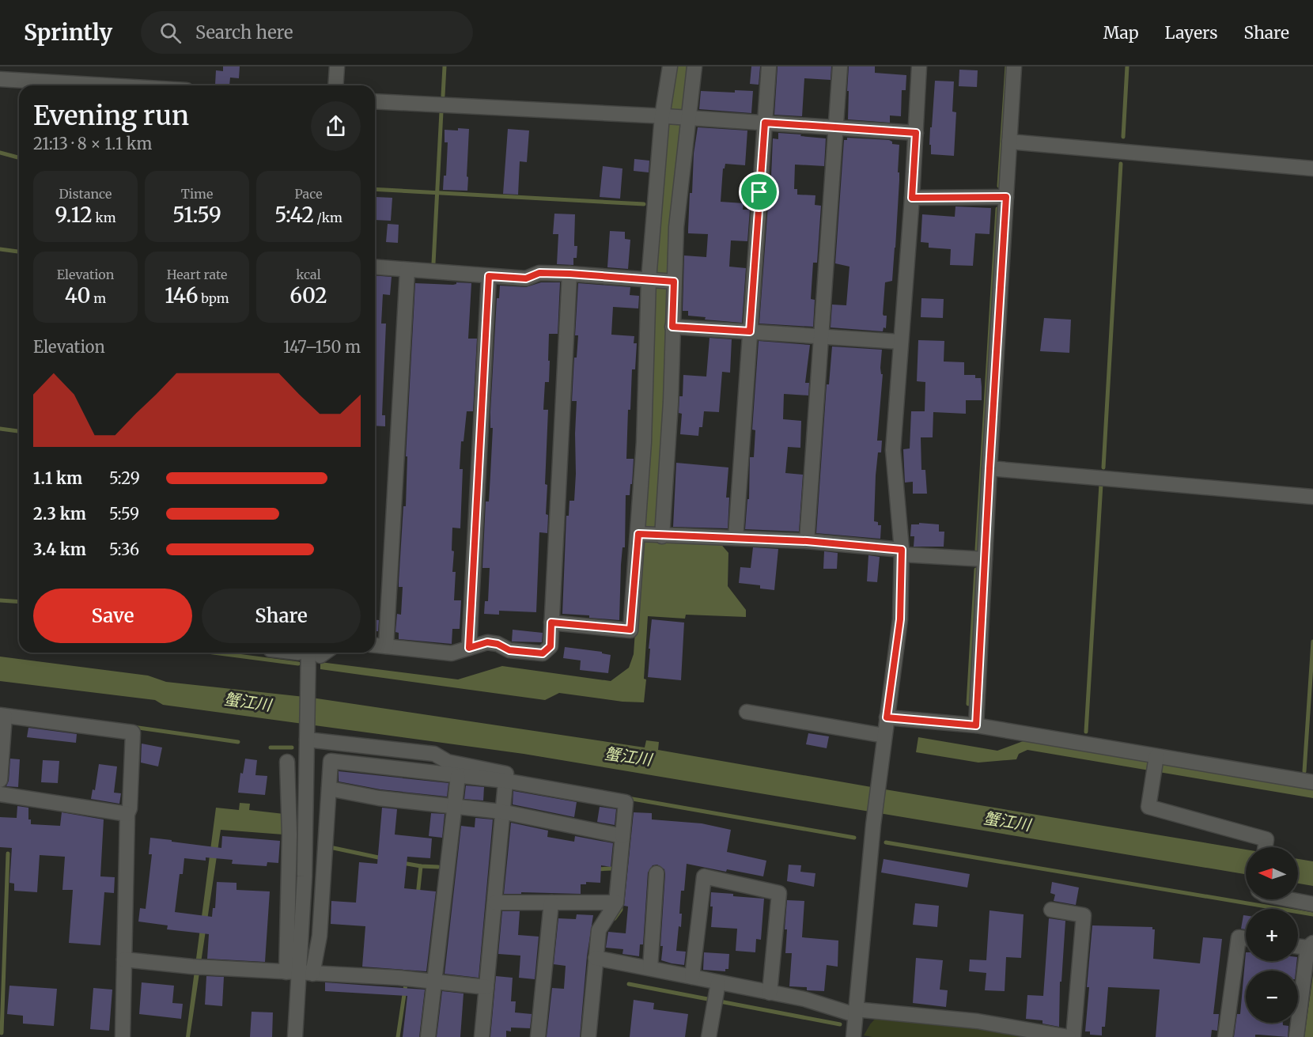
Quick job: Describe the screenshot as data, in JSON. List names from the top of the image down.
{
  "water": ["蟹江川"],
  "north": "left",
  "page": {
    "header": "Sprintly",
    "search": "Search here",
    "nav": ["Map", "Layers", "Share"],
    "heading": ["Evening run", "21:13 · 8 × 1.1 km"],
    "stats": [
      ["Distance", "9.12 km"],
      ["Time", "51:59"],
      ["Pace", "5:42 /km"],
      ["Elevation", "40 m"],
      ["Heart rate", "146 bpm"],
      ["kcal", "602"]
    ],
    "chart": ["Elevation", "147–150 m"],
    "list": [
      {
        "name": "1.1 km",
        "note": "5:29"
      },
      {
        "name": "2.3 km",
        "note": "5:59"
      },
      {
        "name": "3.4 km",
        "note": "5:36"
      }
    ],
    "buttons": ["Save", "Share"],
    "map_buttons": ["+", "−"]
  }
}
